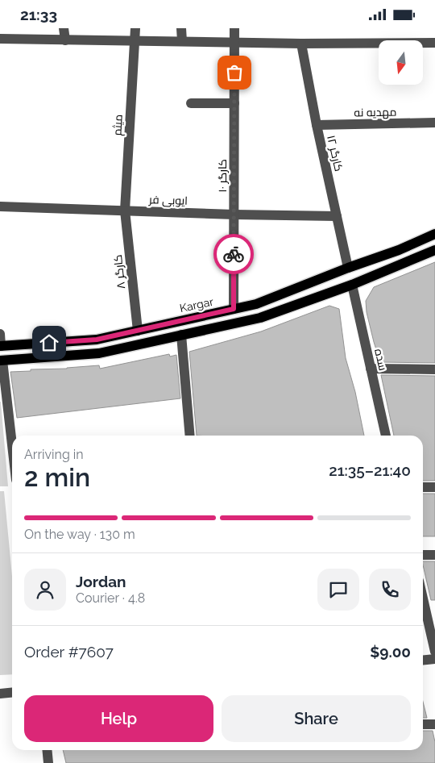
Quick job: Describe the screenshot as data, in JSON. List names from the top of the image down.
{
  "streets": {
    "main road": ["Kargar"],
    "street": [
      "مهدیه نه",
      "میثم",
      "کارگر ۱۲",
      "کارگر ۱۰",
      "ایوبی فر",
      "کارگر ۸",
      "سده"
    ]
  },
  "crossings": [
    ["مهدیه نه", "کارگر ۱۲"],
    ["میثم", "ایوبی فر"],
    ["میثم", "کارگر ۸"],
    ["کارگر ۱۲", "ایوبی فر"],
    ["کارگر ۱۲", "Kargar"],
    ["کارگر ۱۰", "ایوبی فر"],
    ["کارگر ۱۰", "Kargar"],
    ["ایوبی فر", "کارگر ۸"],
    ["کارگر ۸", "Kargar"]
  ],
  "north": "bottom",
  "page": {
    "status": "21:33",
    "heading": ["2 min", "Arriving in", "21:35–21:40"],
    "panel": [
      "Jordan",
      "Courier · 4.8",
      "Order #7607",
      "$9.00"
    ],
    "bar": "On the way · 130 m",
    "buttons": ["Help", "Share"]
  }
}
